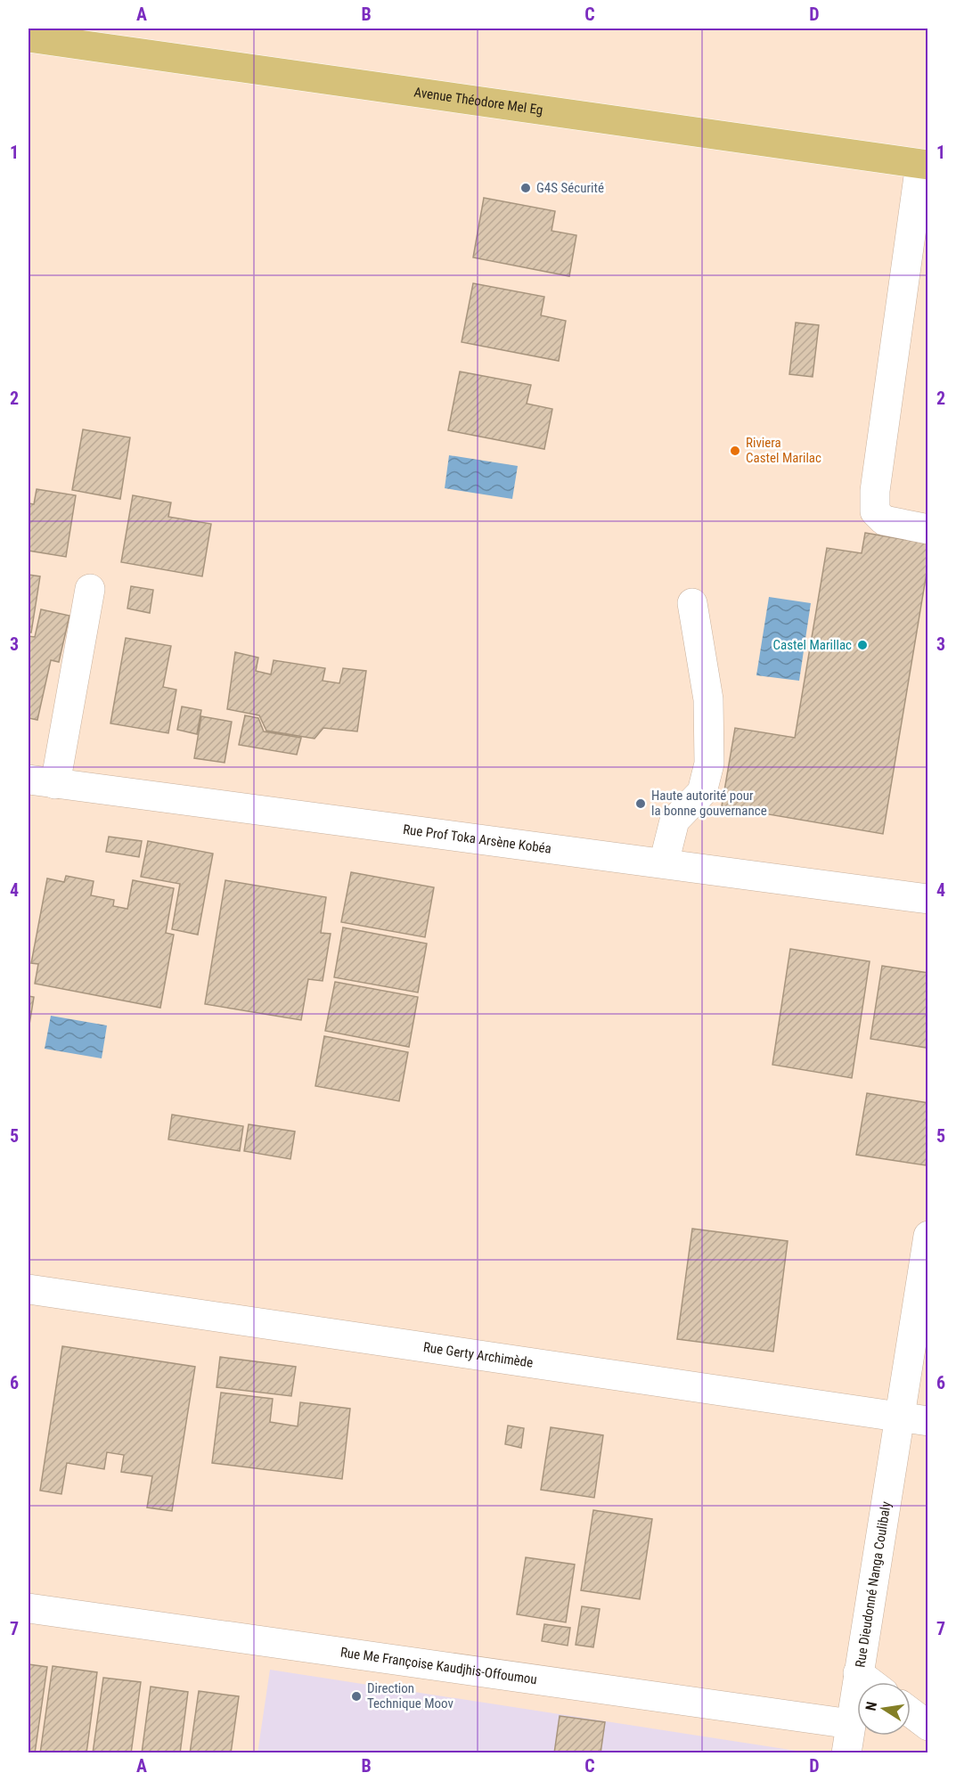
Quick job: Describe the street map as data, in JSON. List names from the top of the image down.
{
  "streets": {
    "main road": ["Avenue Théodore Mel Eg"],
    "street": [
      "Rue Prof Toka Arsène Kobéa",
      "Rue Gerty Archimède",
      "Rue Dieudonné Nanga Coulibaly",
      "Rue Me Françoise Kaudjhis-Offoumou"
    ]
  },
  "crossings": [
    ["Rue Gerty Archimède", "Rue Dieudonné Nanga Coulibaly"],
    ["Rue Dieudonné Nanga Coulibaly", "Rue Me Françoise Kaudjhis-Offoumou"]
  ],
  "places": [
    "G4S Sécurité",
    "Riviera Castel Marilac",
    "Castel Marillac",
    "Haute autorité pour la bonne gouvernance",
    "Direction Technique Moov"
  ],
  "north": "left",
  "grid": {
    "columns": [
      "A",
      "B",
      "C",
      "D"
    ],
    "rows": [
      "1",
      "2",
      "3",
      "4",
      "5",
      "6",
      "7"
    ]
  }
}
